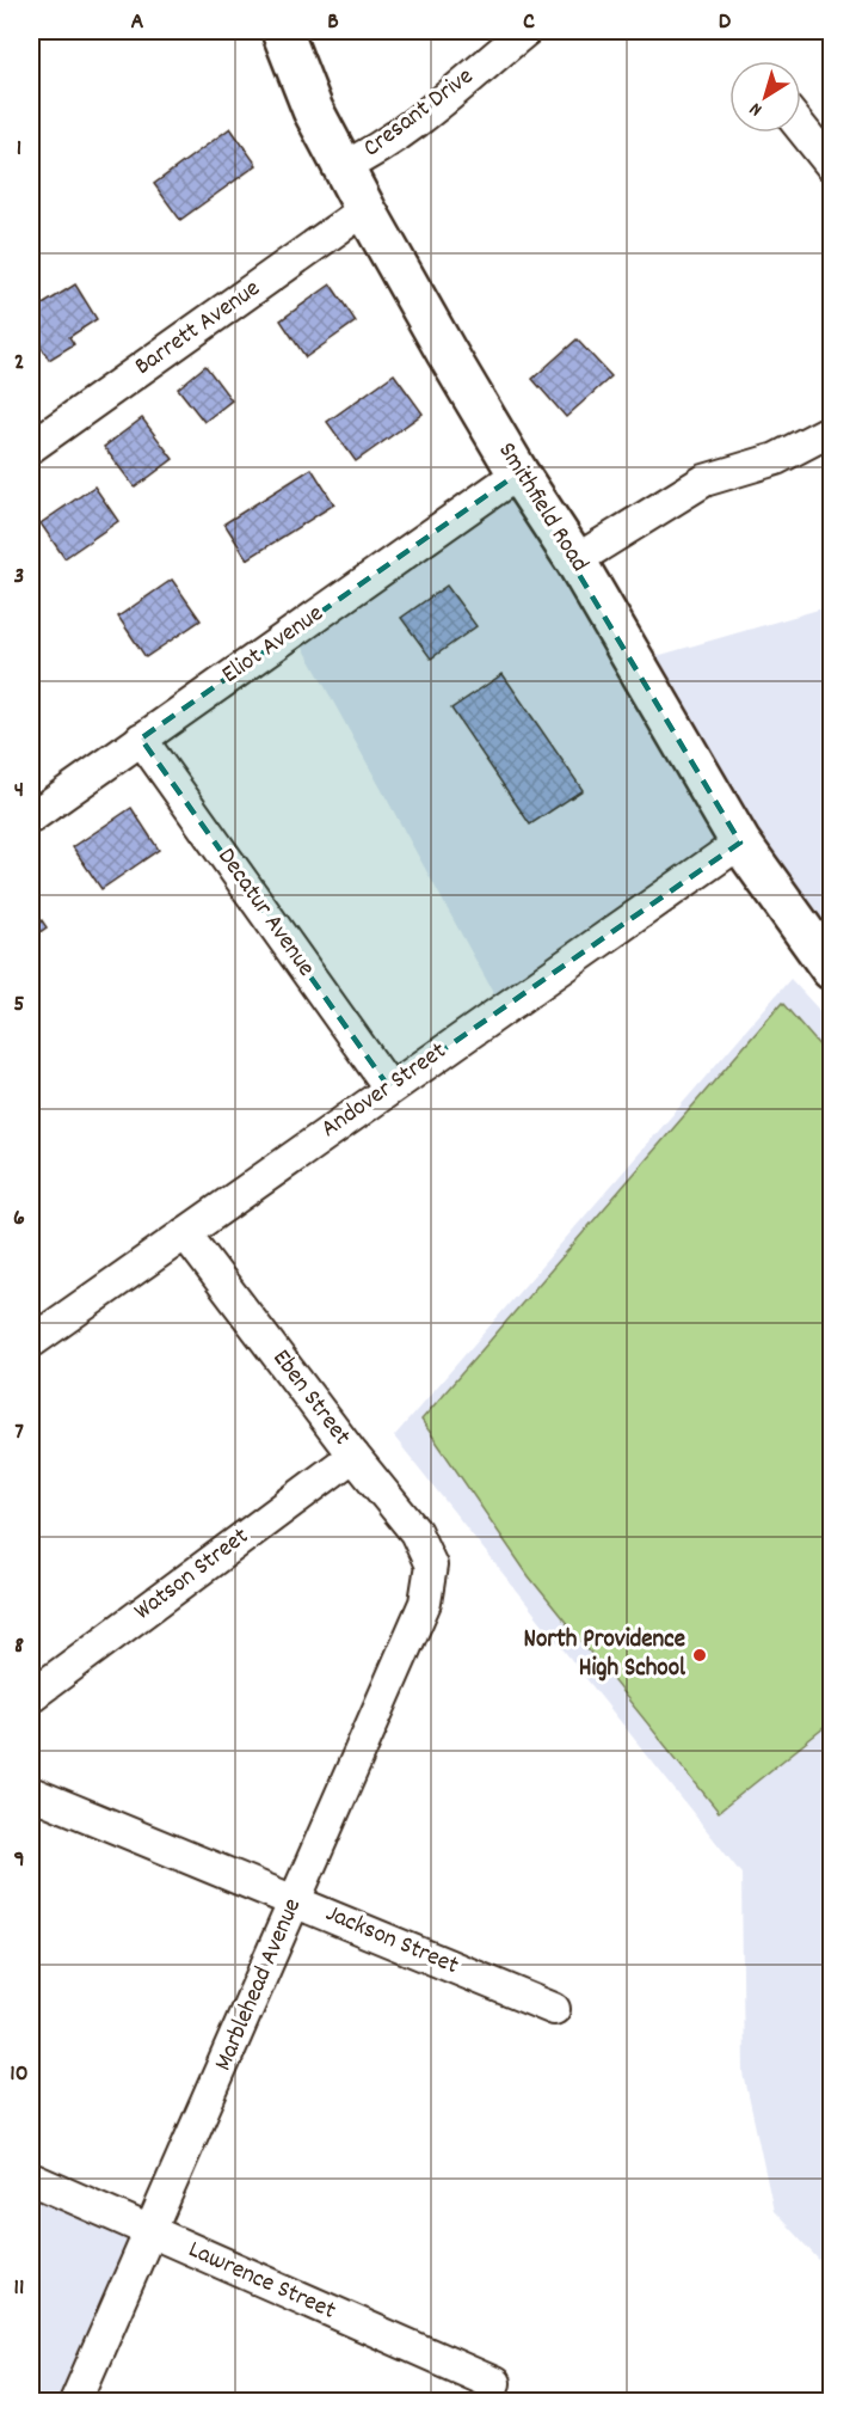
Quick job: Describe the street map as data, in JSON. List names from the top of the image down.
{
  "streets": {
    "main road": ["Smithfield Road"],
    "street": [
      "Cresant Drive",
      "Barrett Avenue",
      "Eliot Avenue",
      "Decatur Avenue",
      "Andover Street",
      "Eben Street",
      "Watson Street",
      "Jackson Street",
      "Marblehead Avenue",
      "Lawrence Street"
    ]
  },
  "crossings": [
    ["Cresant Drive", "Smithfield Road"],
    ["Barrett Avenue", "Smithfield Road"],
    ["Smithfield Road", "Eliot Avenue"],
    ["Smithfield Road", "Andover Street"],
    ["Eliot Avenue", "Decatur Avenue"],
    ["Decatur Avenue", "Andover Street"],
    ["Andover Street", "Eben Street"],
    ["Eben Street", "Watson Street"],
    ["Eben Street", "Marblehead Avenue"],
    ["Jackson Street", "Marblehead Avenue"],
    ["Marblehead Avenue", "Lawrence Street"]
  ],
  "places": ["North Providence High School"],
  "north": "bottom left",
  "grid": {
    "columns": [
      "A",
      "B",
      "C",
      "D"
    ],
    "rows": [
      "1",
      "2",
      "3",
      "4",
      "5",
      "6",
      "7",
      "8",
      "9",
      "10",
      "11"
    ]
  }
}
